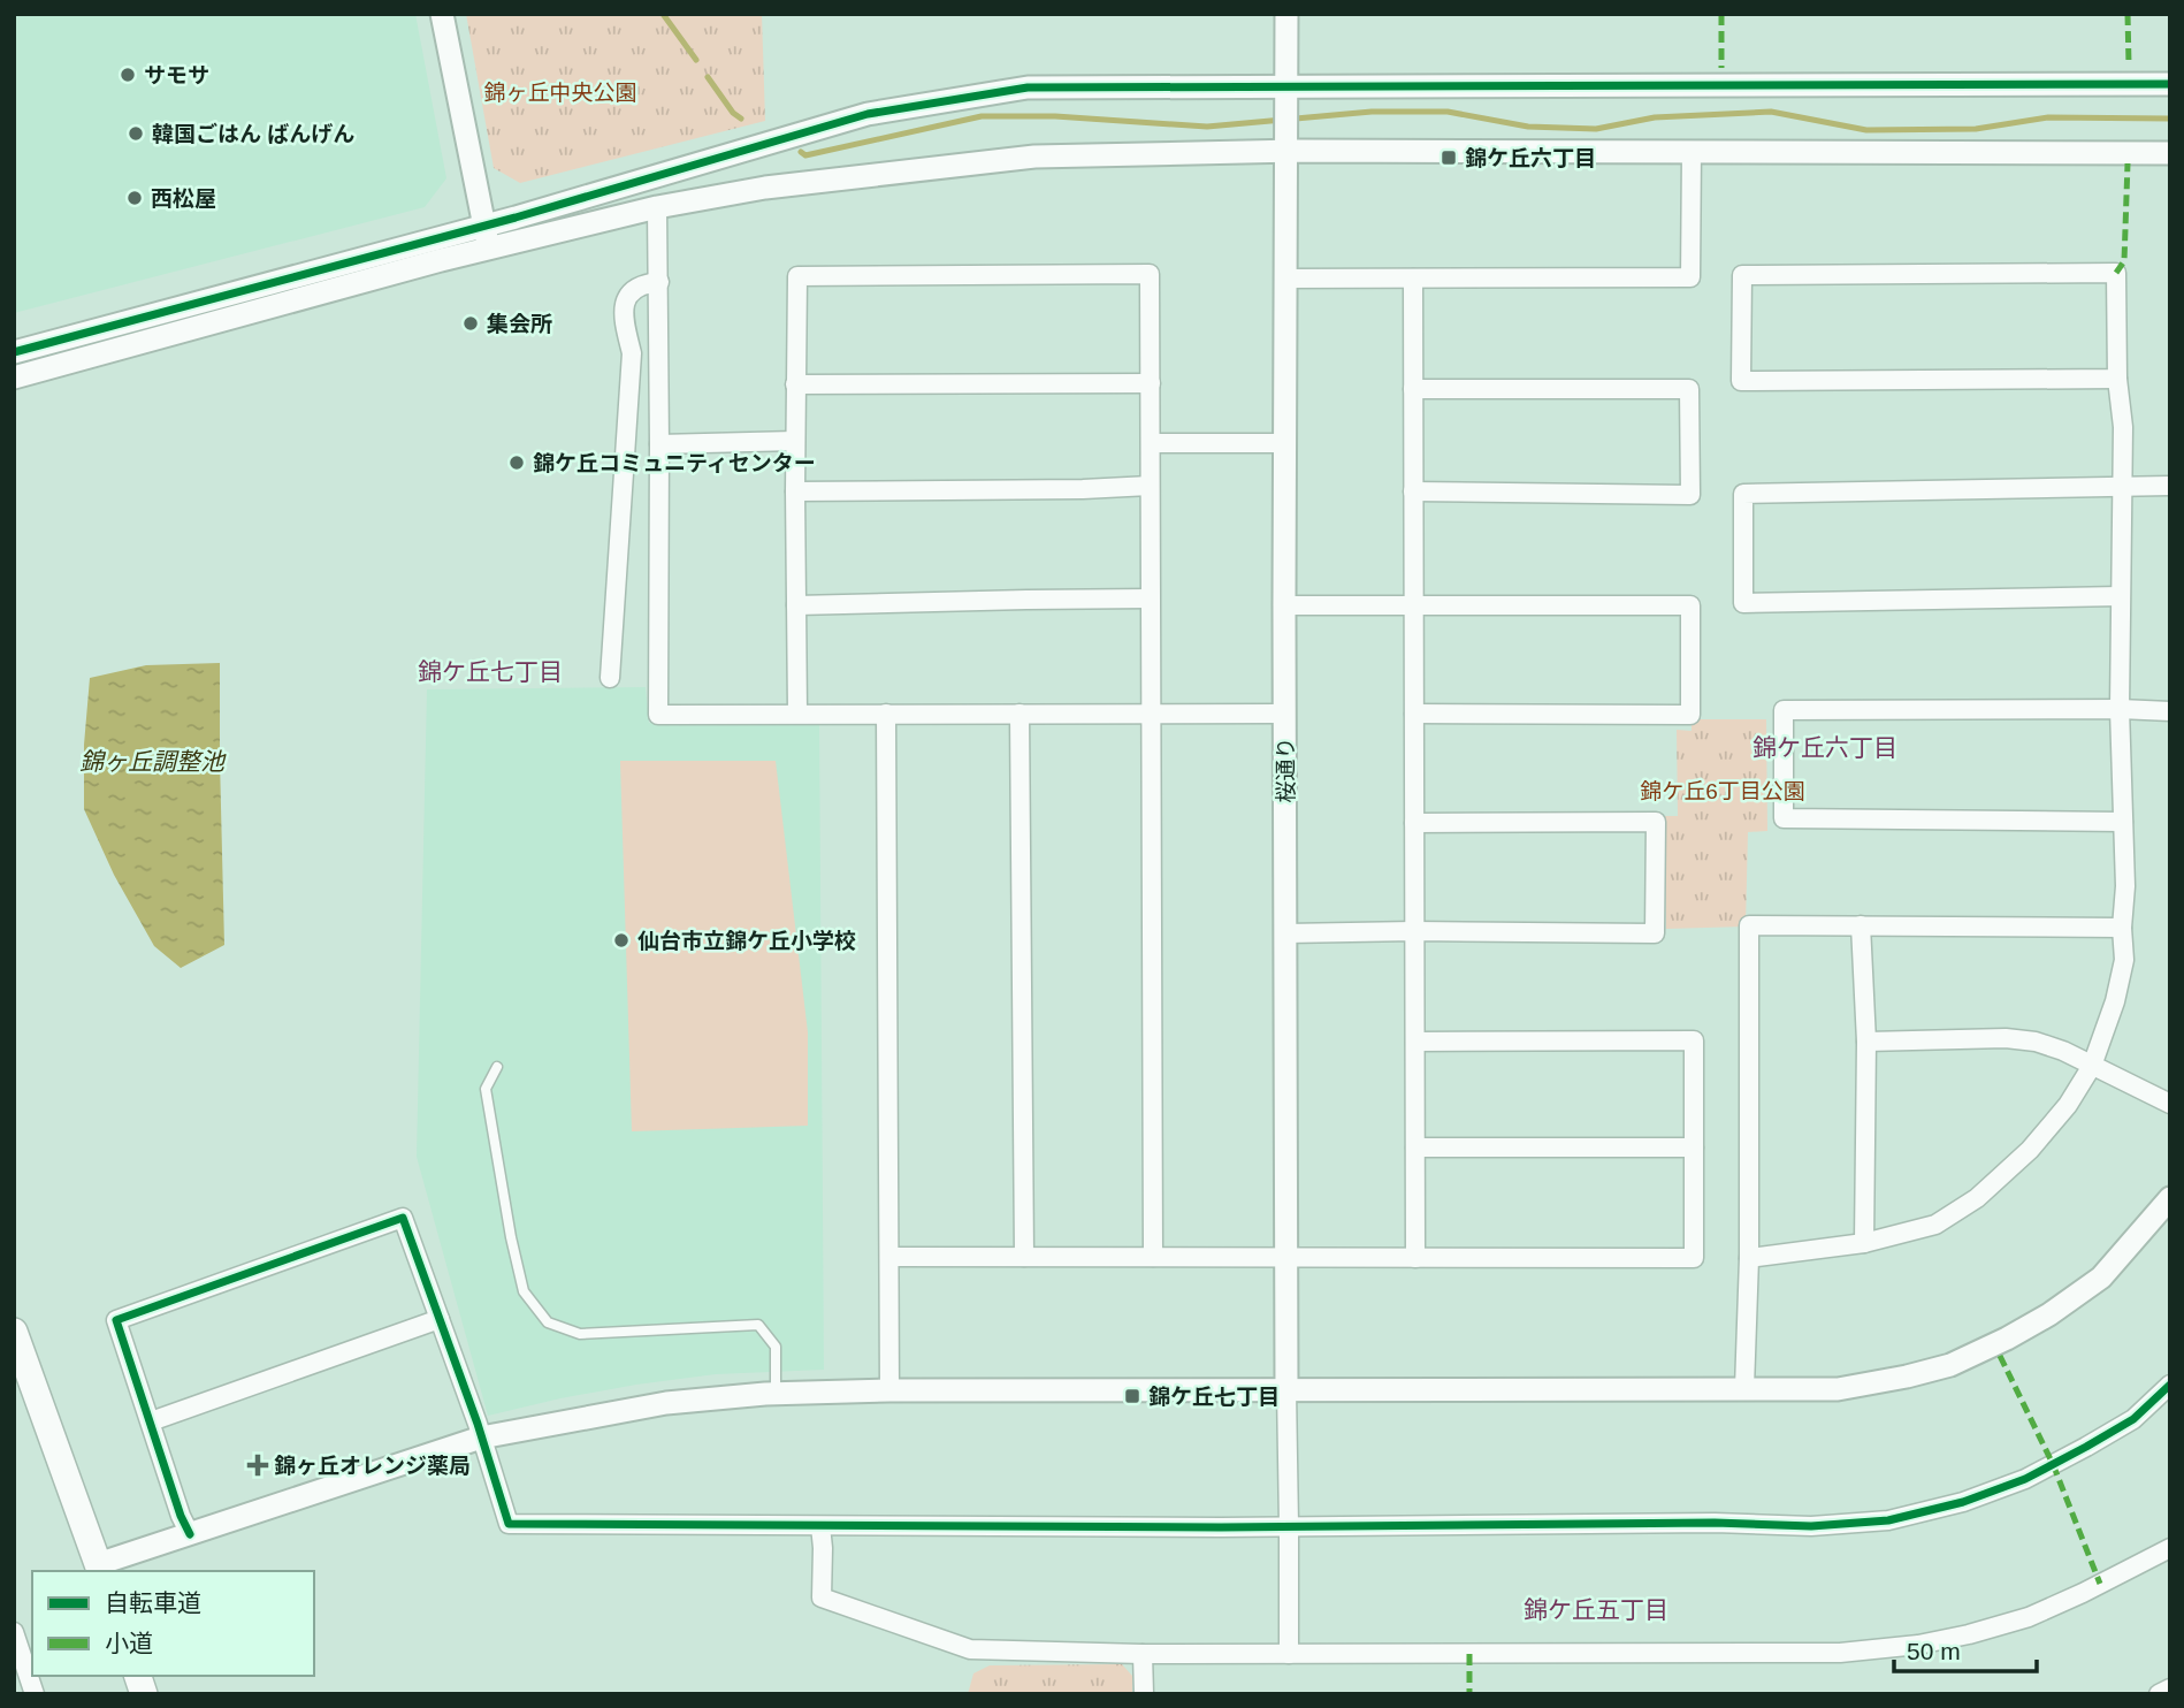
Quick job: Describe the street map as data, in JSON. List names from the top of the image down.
{
  "streets": {
    "street": ["桜通り"]
  },
  "districts": ["錦ケ丘七丁目", "錦ケ丘六丁目", "錦ケ丘五丁目"],
  "water": ["錦ヶ丘調整池"],
  "parks": ["錦ヶ丘中央公園", "錦ケ丘6丁目公園"],
  "places": {
    "other": [
      "サモサ",
      "韓国ごはん ばんげん",
      "西松屋",
      "集会所",
      "錦ケ丘コミュニティセンター",
      "仙台市立錦ケ丘小学校"
    ],
    "transit": ["錦ケ丘六丁目", "錦ケ丘七丁目"],
    "health": ["錦ヶ丘オレンジ薬局"]
  },
  "legend": ["自転車道", "小道"],
  "scale_bar": "50 m"
}
